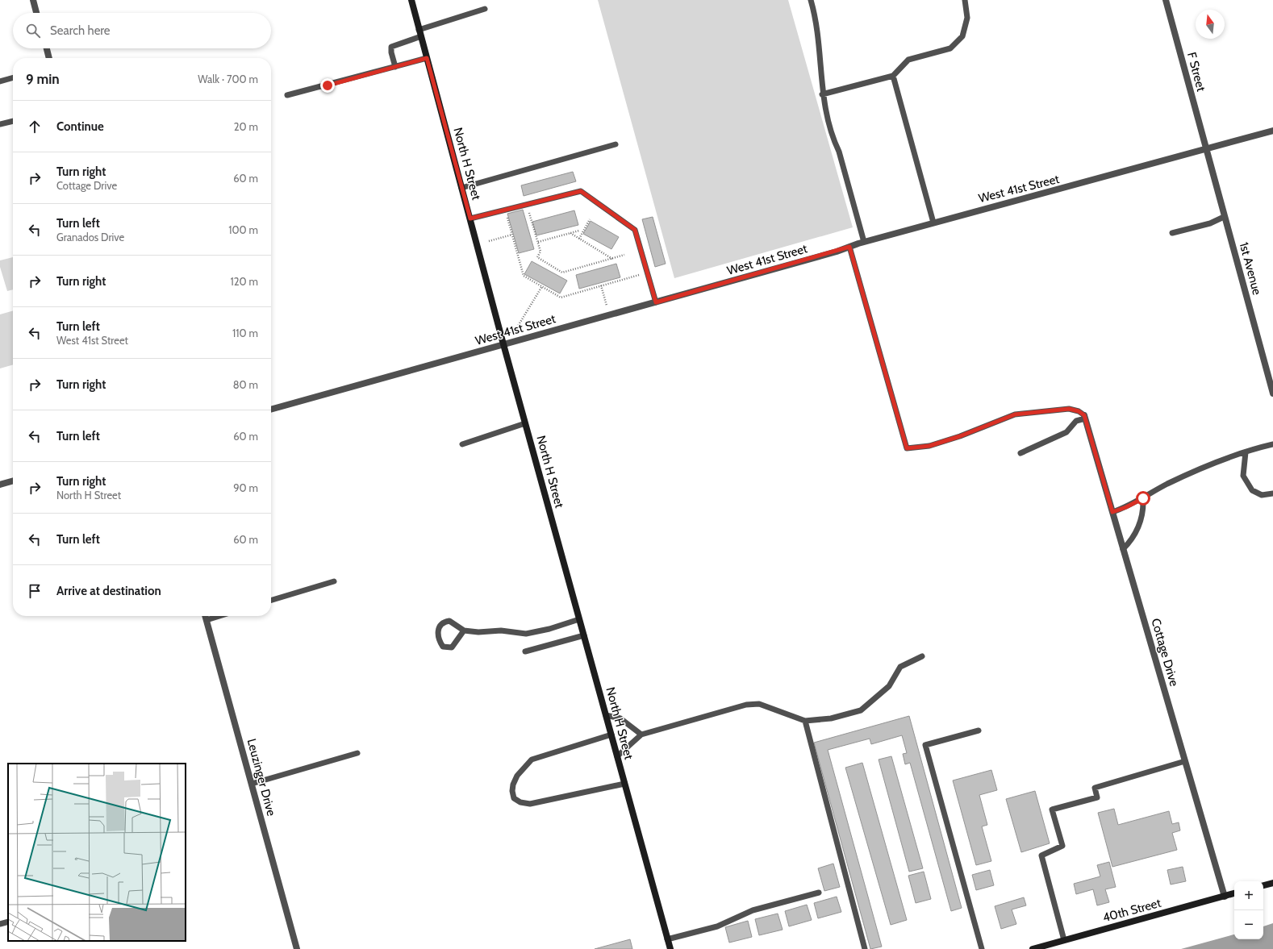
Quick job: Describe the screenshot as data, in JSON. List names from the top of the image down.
{
  "streets": {
    "street": [
      "F Street",
      "North H Street",
      "West 41st Street",
      "1st Avenue",
      "Cottage Drive",
      "Leuzinger Drive",
      "40th Street"
    ]
  },
  "crossings": [
    ["F Street", "West 41st Street"],
    ["F Street", "1st Avenue"],
    ["North H Street", "West 41st Street"],
    ["West 41st Street", "1st Avenue"],
    ["Cottage Drive", "40th Street"]
  ],
  "north": "top",
  "page": {
    "search": "Search here",
    "heading": ["9 min", "Walk · 700 m"],
    "list": [
      ["Continue", "20 m"],
      ["Turn right", "Cottage Drive", "60 m"],
      ["Turn left", "Granados Drive", "100 m"],
      ["Turn right", "120 m"],
      ["Turn left", "West 41st Street", "110 m"],
      ["Turn right", "80 m"],
      ["Turn left", "60 m"],
      ["Turn right", "North H Street", "90 m"],
      ["Turn left", "60 m"],
      "Arrive at destination"
    ],
    "map_buttons": ["+", "−"]
  }
}
